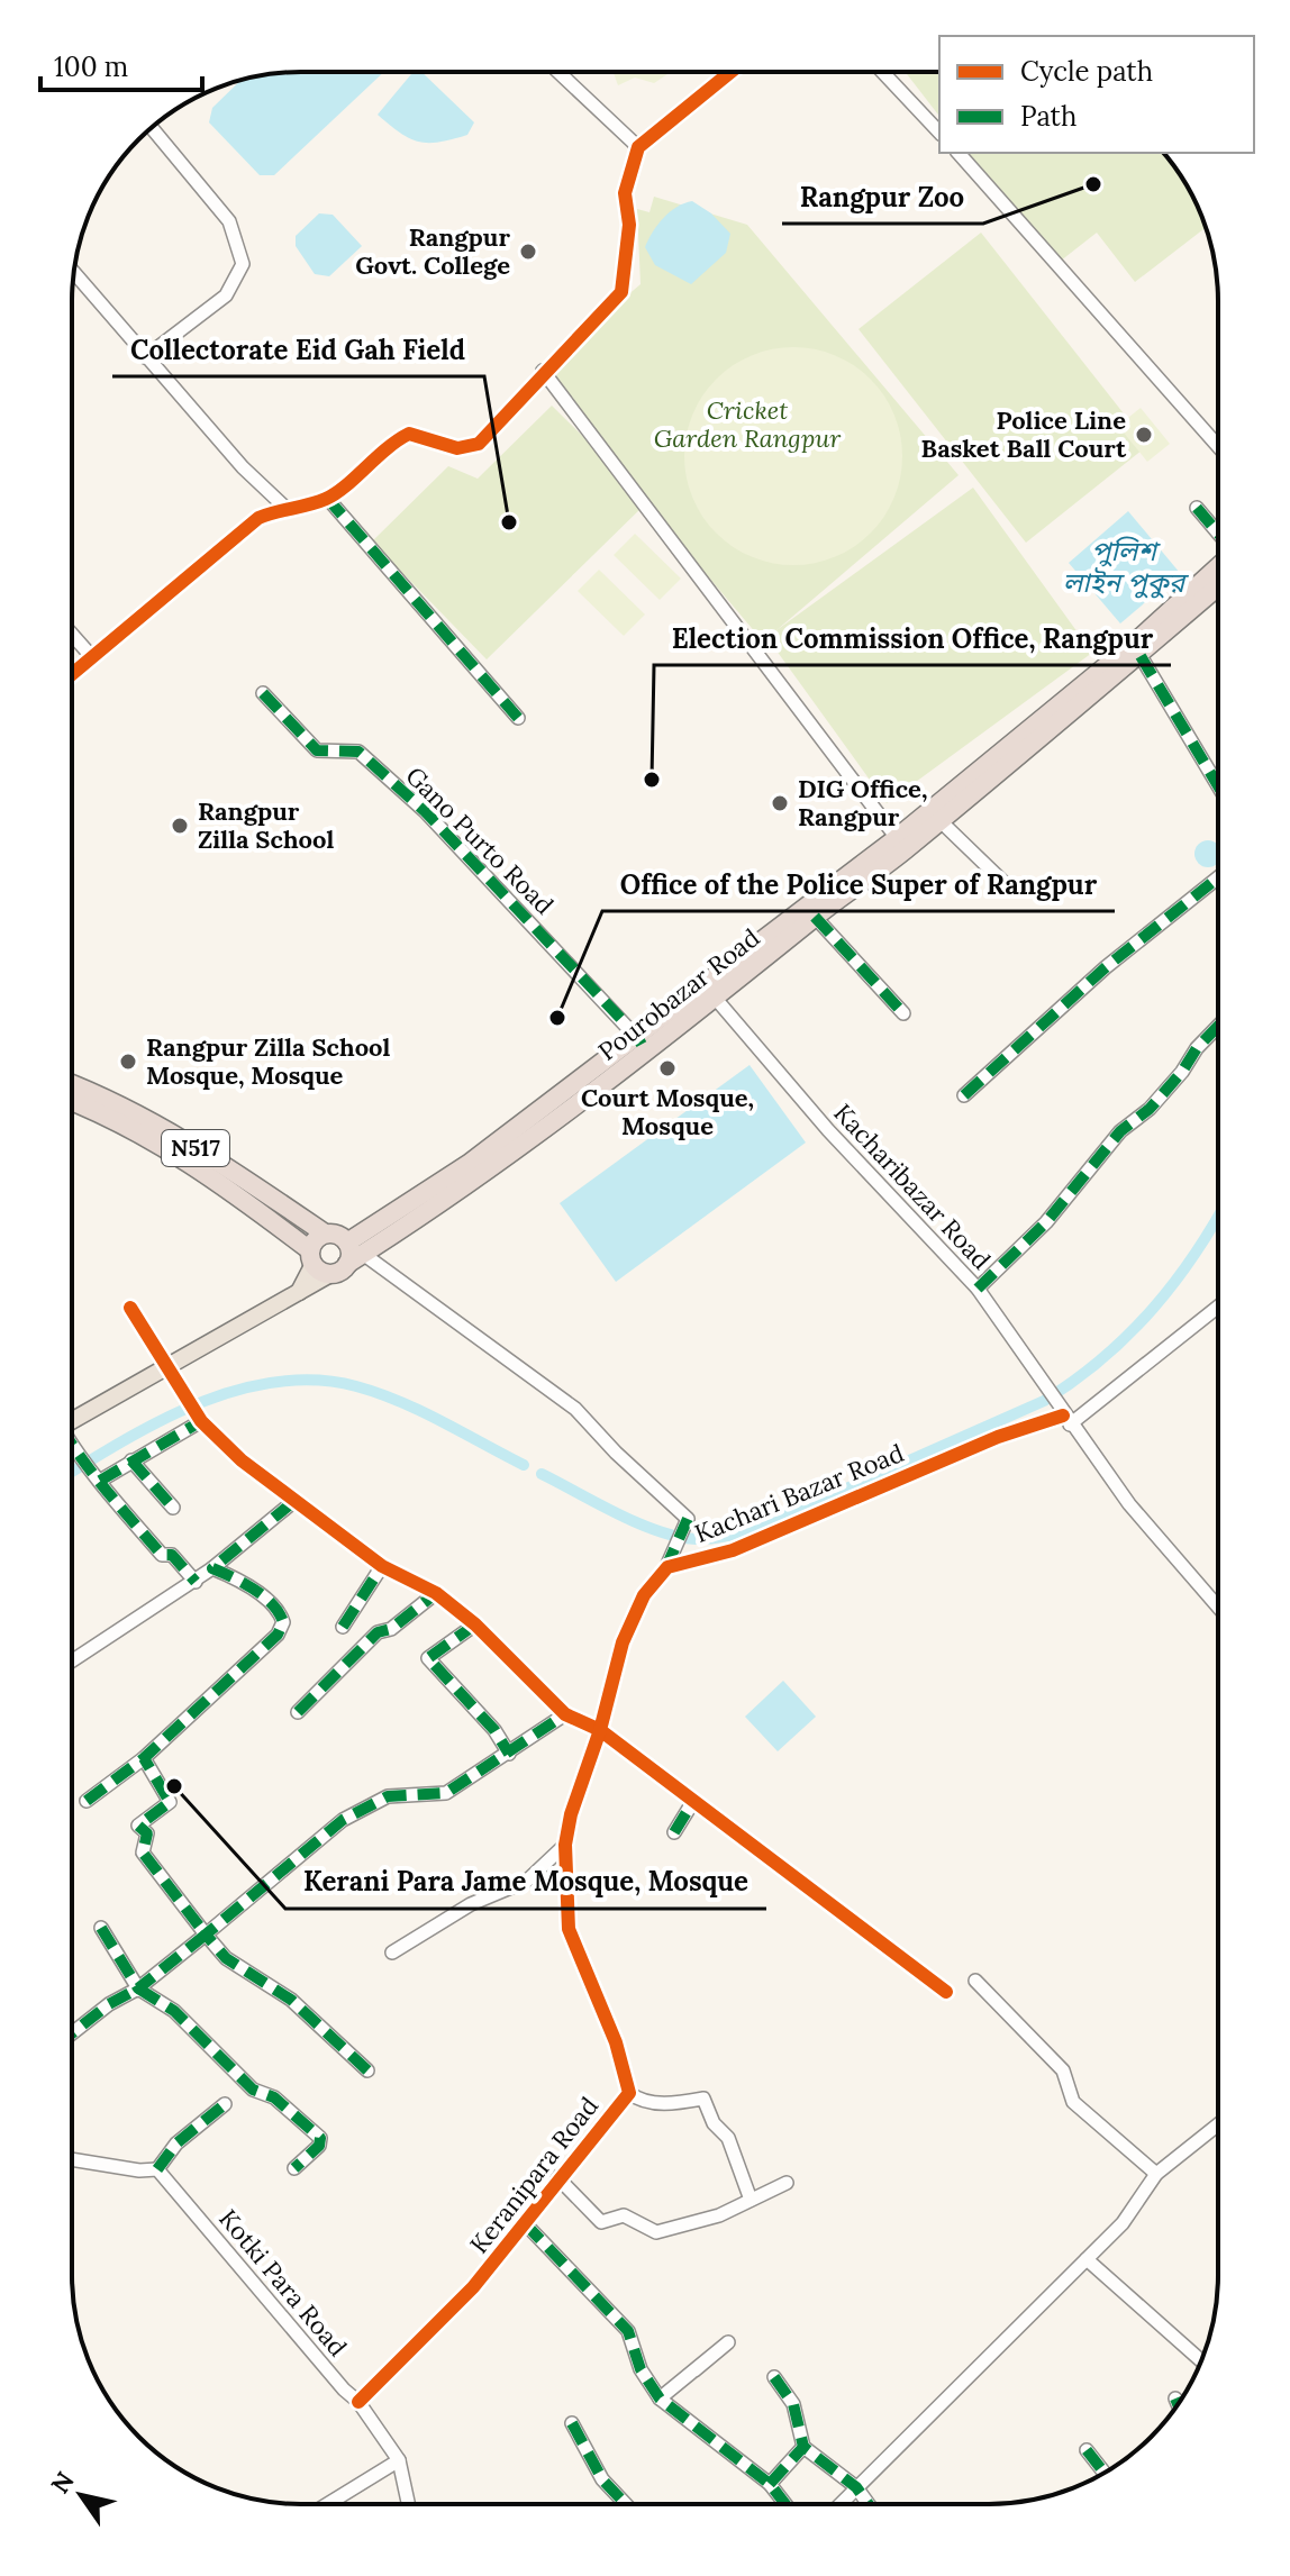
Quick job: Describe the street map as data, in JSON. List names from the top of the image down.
{
  "streets": {
    "highway": ["Pourobazar Road", "N517"],
    "street": [
      "Gano Purto Road",
      "Kacharibazar Road",
      "Kachari Bazar Road",
      "Keranipara Road",
      "Kotki Para Road"
    ]
  },
  "crossings": [
    ["Gano Purto Road", "Pourobazar Road"],
    ["Pourobazar Road", "N517"],
    ["Pourobazar Road", "Kacharibazar Road"],
    ["Kacharibazar Road", "Kachari Bazar Road"],
    ["Keranipara Road", "Kotki Para Road"]
  ],
  "water": ["পুলিশ লাইন পুকুর"],
  "parks": ["Cricket Garden Rangpur"],
  "places": [
    "Rangpur Zoo",
    "Rangpur Govt. College",
    "Police Line Basket Ball Court",
    "Collectorate Eid Gah Field",
    "Election Commission Office, Rangpur",
    "DIG Office, Rangpur",
    "Rangpur Zilla School",
    "Office of the Police Super of Rangpur",
    "Rangpur Zilla School Mosque, Mosque",
    "Court Mosque, Mosque",
    "Kerani Para Jame Mosque, Mosque"
  ],
  "legend": ["Cycle path", "Path"],
  "scale_bar": "100 m",
  "north": "top left"
}
